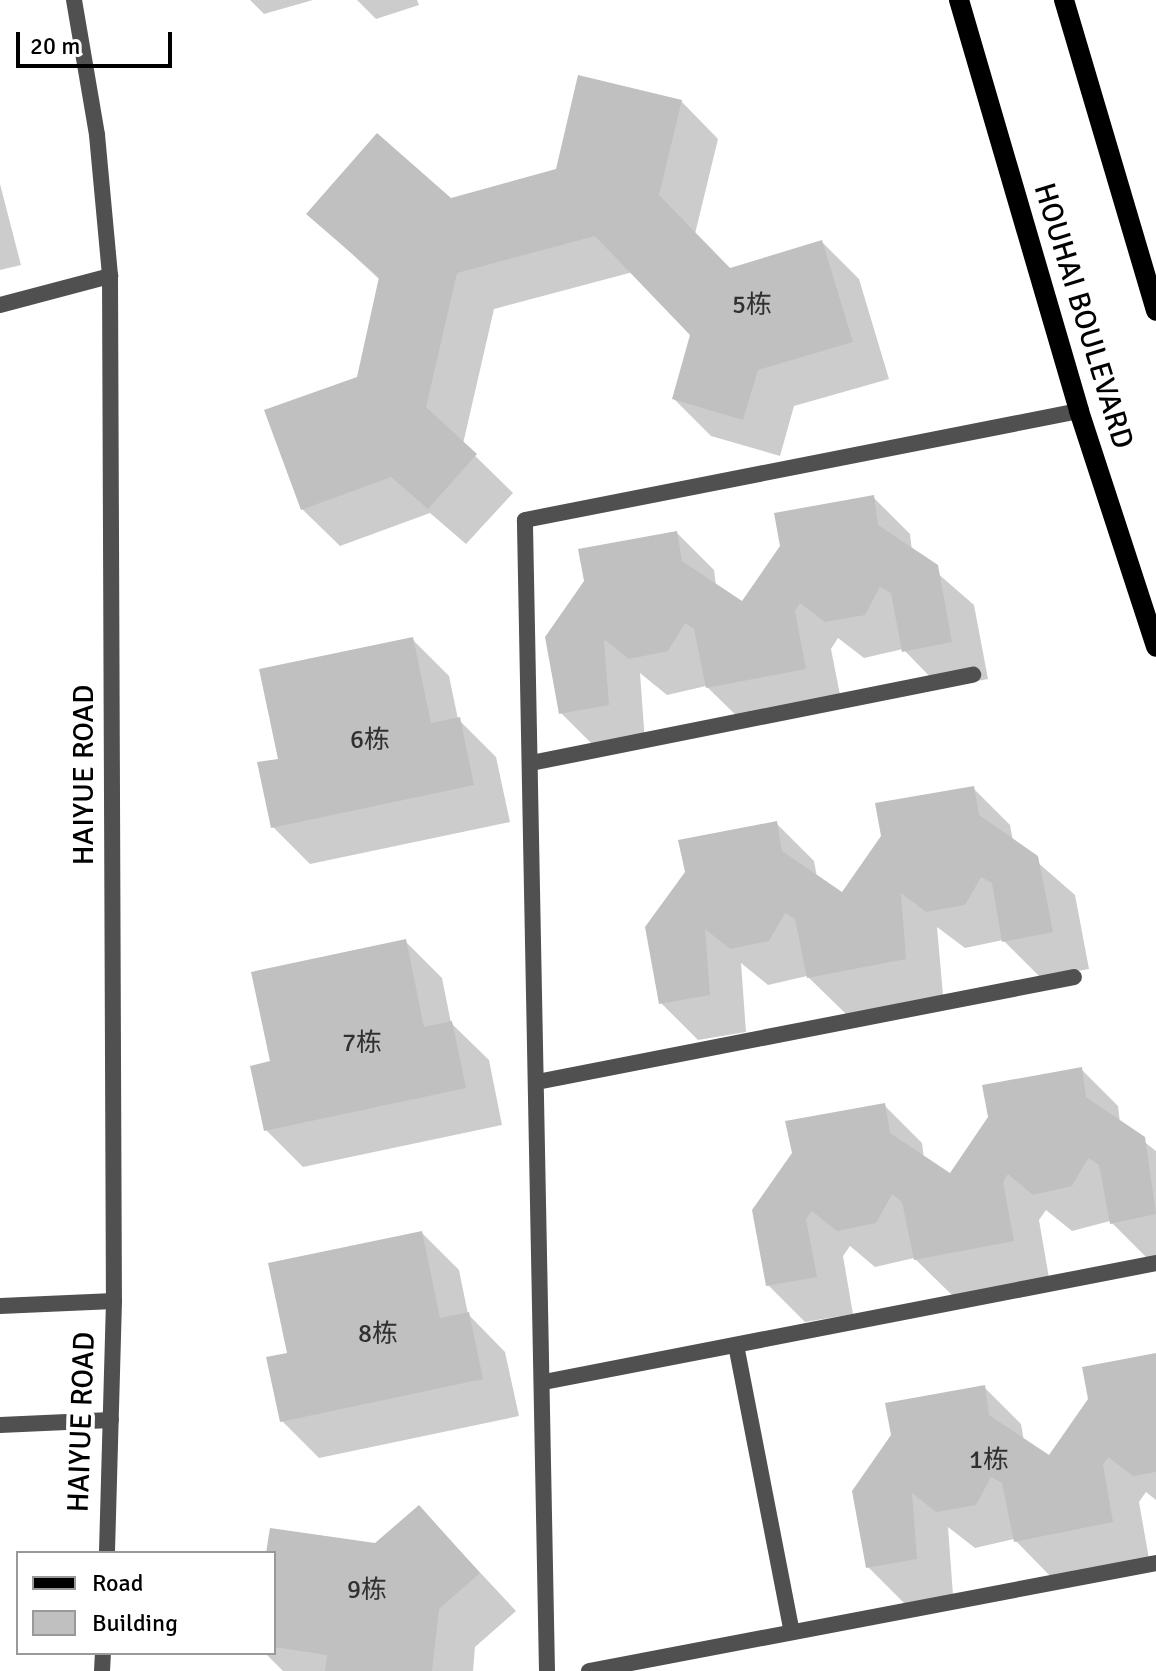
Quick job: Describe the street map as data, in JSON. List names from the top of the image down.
{
  "streets": {
    "main road": ["HOUHAI BOULEVARD"],
    "street": ["HAIYUE ROAD"]
  },
  "house_numbers": [
    "5栋",
    "6栋",
    "7栋",
    "8栋",
    "1栋",
    "9栋"
  ],
  "legend": ["Road", "Building"],
  "scale_bar": "20 m"
}
